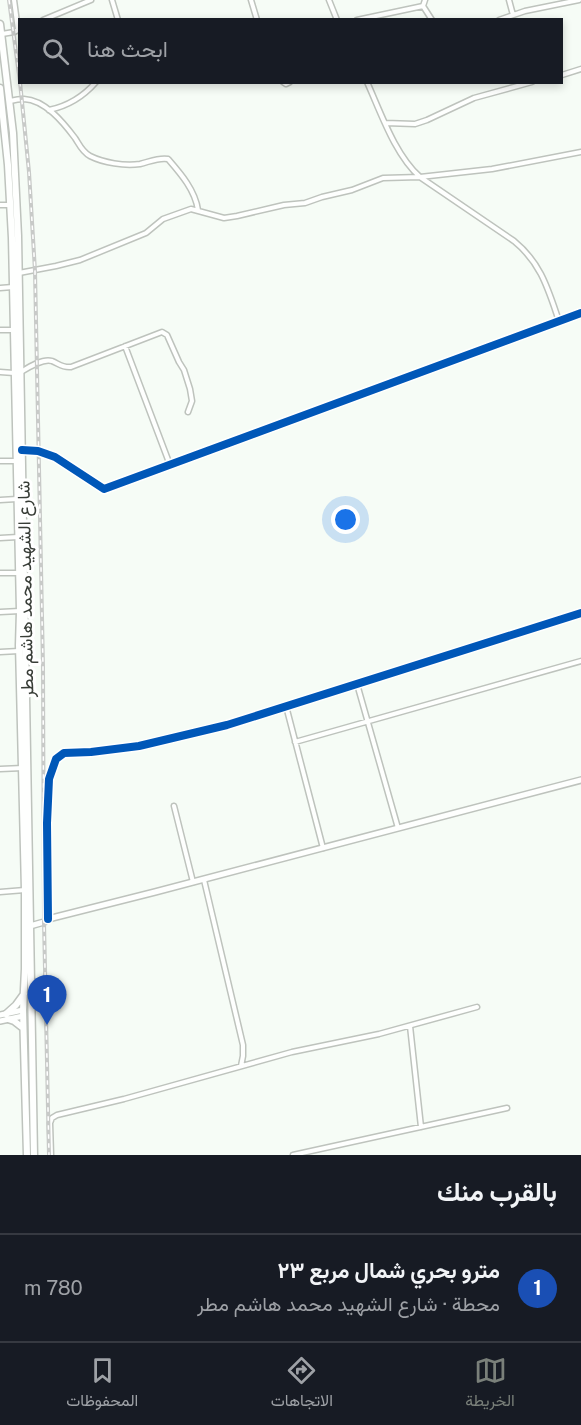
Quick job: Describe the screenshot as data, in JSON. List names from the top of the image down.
{
  "streets": {
    "main road": ["شارع الشهيد محمد هاشم مطر"]
  },
  "page": {
    "search": "ابحث هنا",
    "pins": "1",
    "heading": "بالقرب منك",
    "list": [
      {
        "mark": "1",
        "name": "مترو بحري شمال مربع ٢٣",
        "note": "محطة · شارع الشهيد محمد هاشم مطر",
        "value": "780 m"
      }
    ],
    "nav": ["الخريطة", "الاتجاهات", "المحفوظات"]
  }
}
